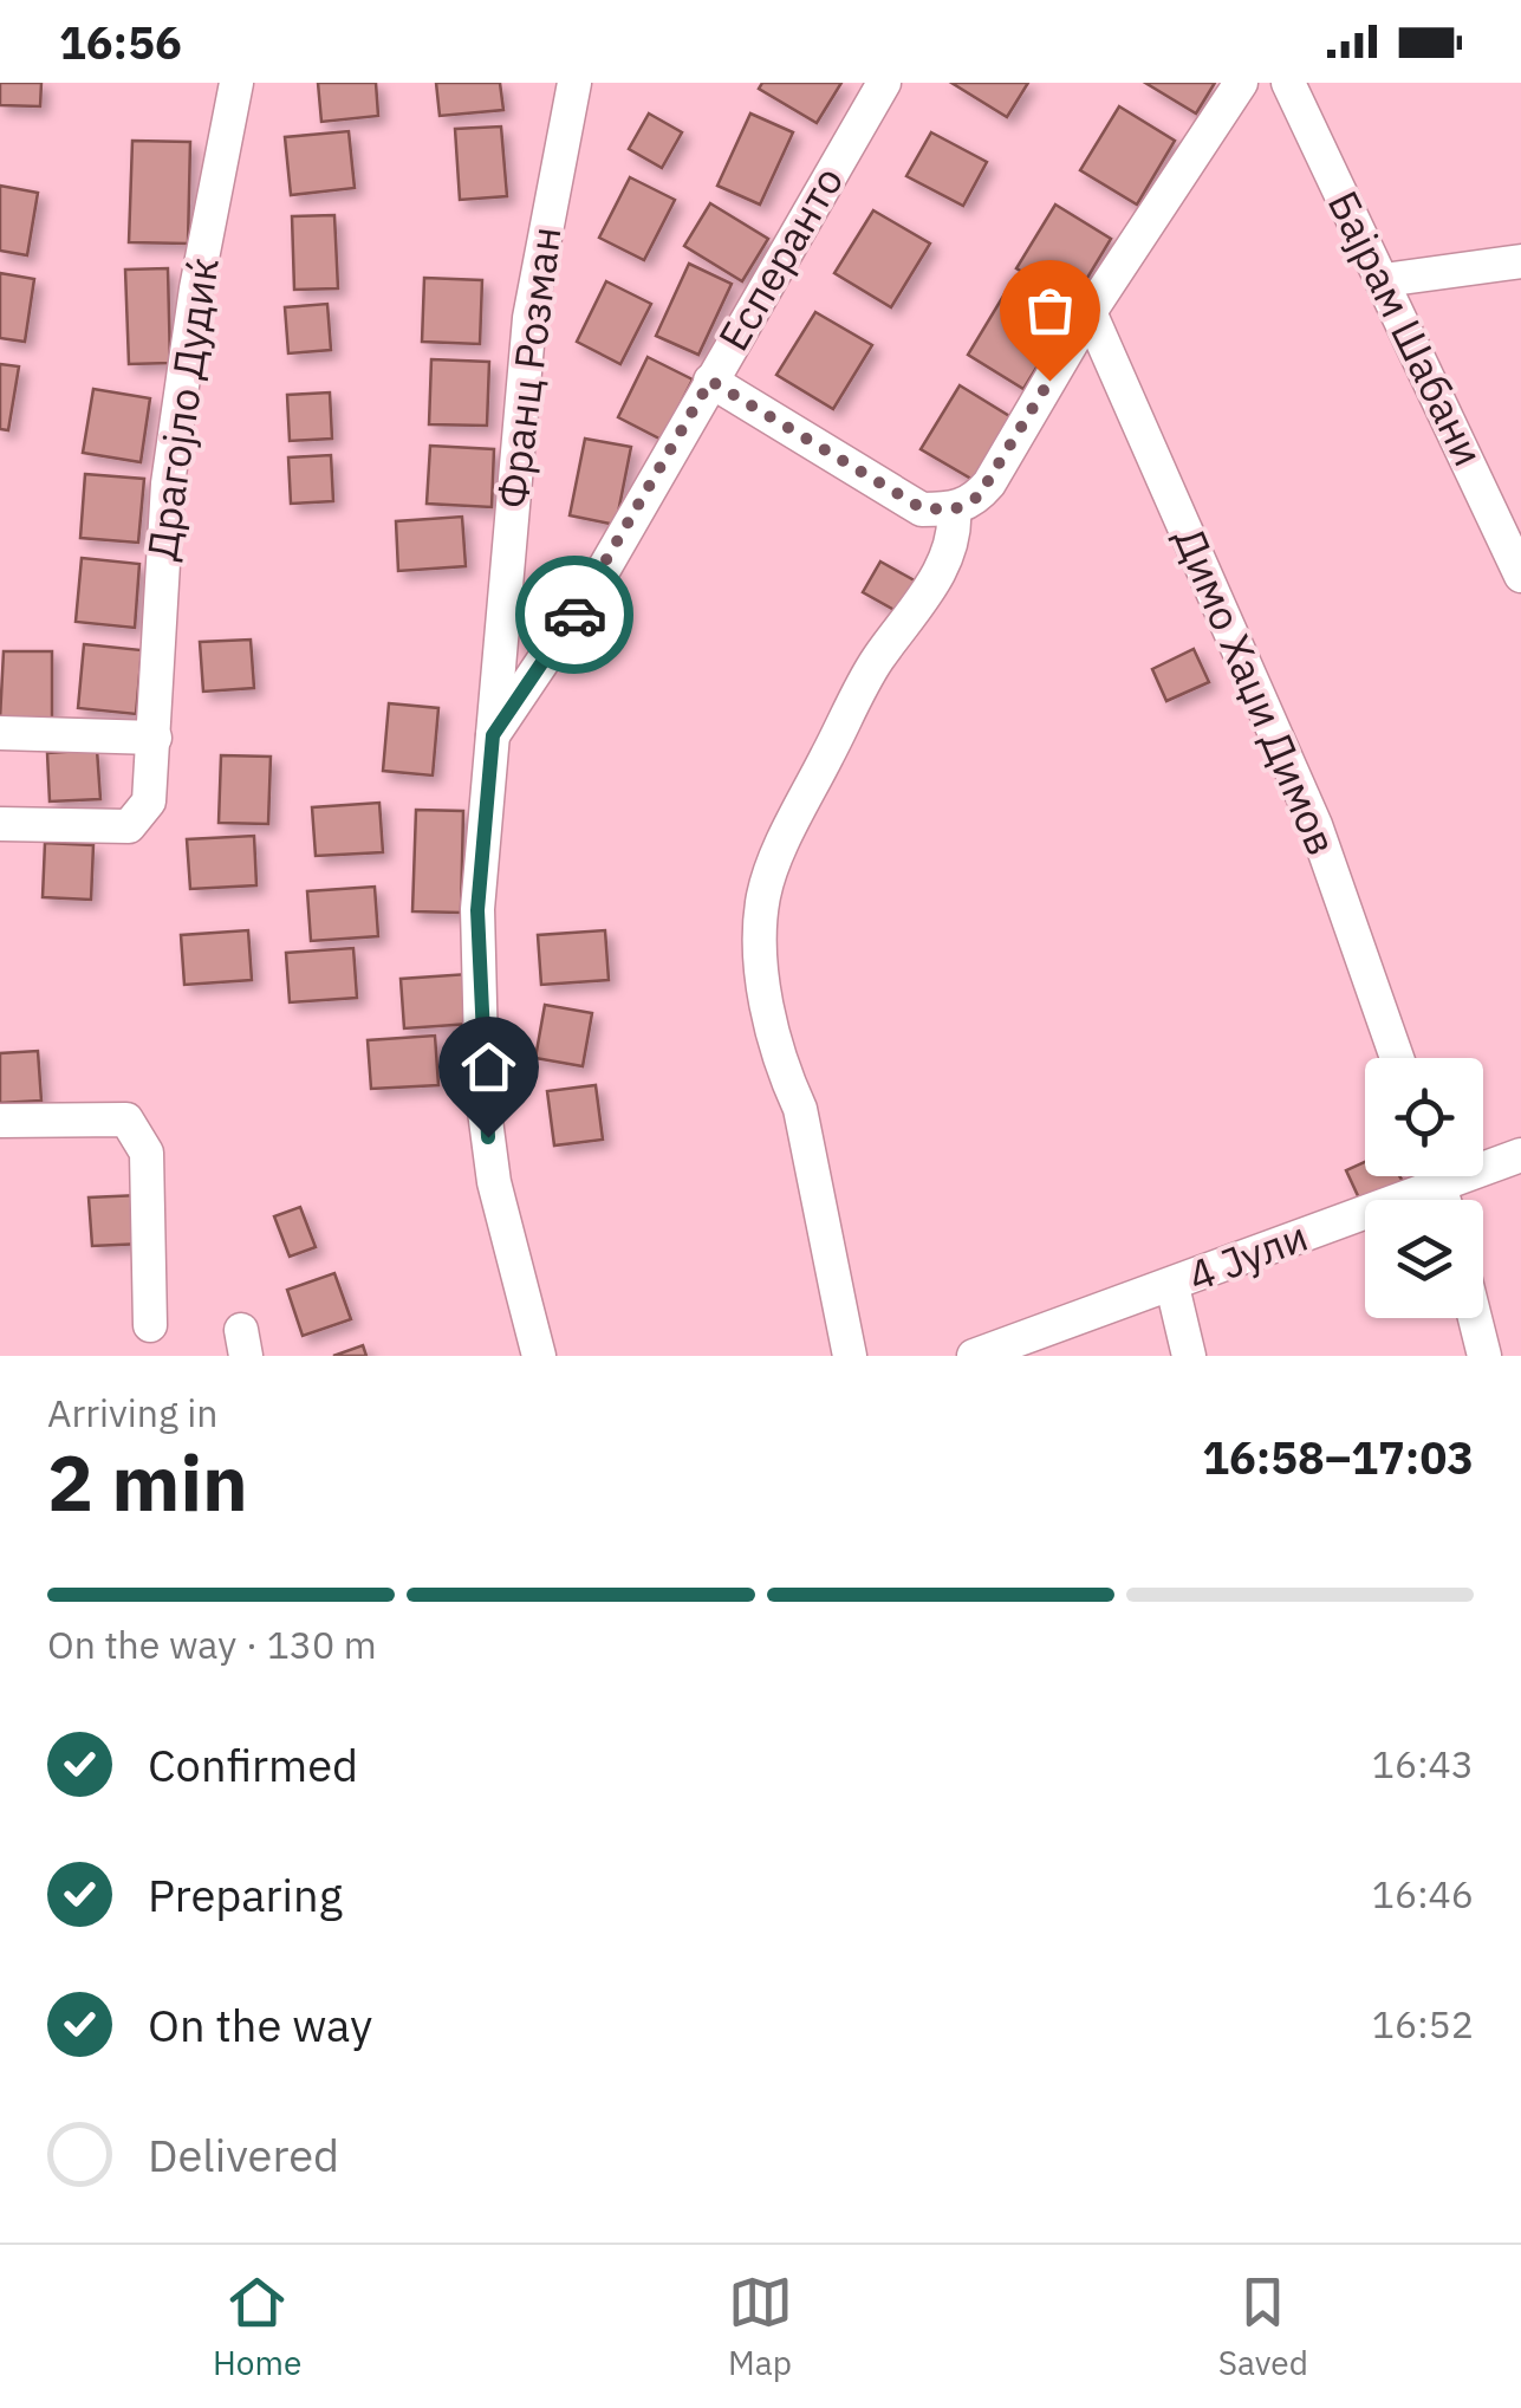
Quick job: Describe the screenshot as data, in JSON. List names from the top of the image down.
{
  "streets": {
    "street": [
      "Есперанто",
      "Бајрам Шабани",
      "Франц Розман",
      "Драгојло Дудиќ",
      "Димо Хаџи Димов",
      "4 Јули"
    ]
  },
  "crossings": [
    ["Есперанто", "Франц Розман"]
  ],
  "page": {
    "status": "16:56",
    "heading": ["2 min", "Arriving in", "16:58–17:03"],
    "bar": "On the way · 130 m",
    "list": [
      ["Confirmed", "16:43"],
      ["Preparing", "16:46"],
      ["On the way", "16:52"],
      "Delivered"
    ],
    "tabs": ["Home", "Map", "Saved"]
  }
}
